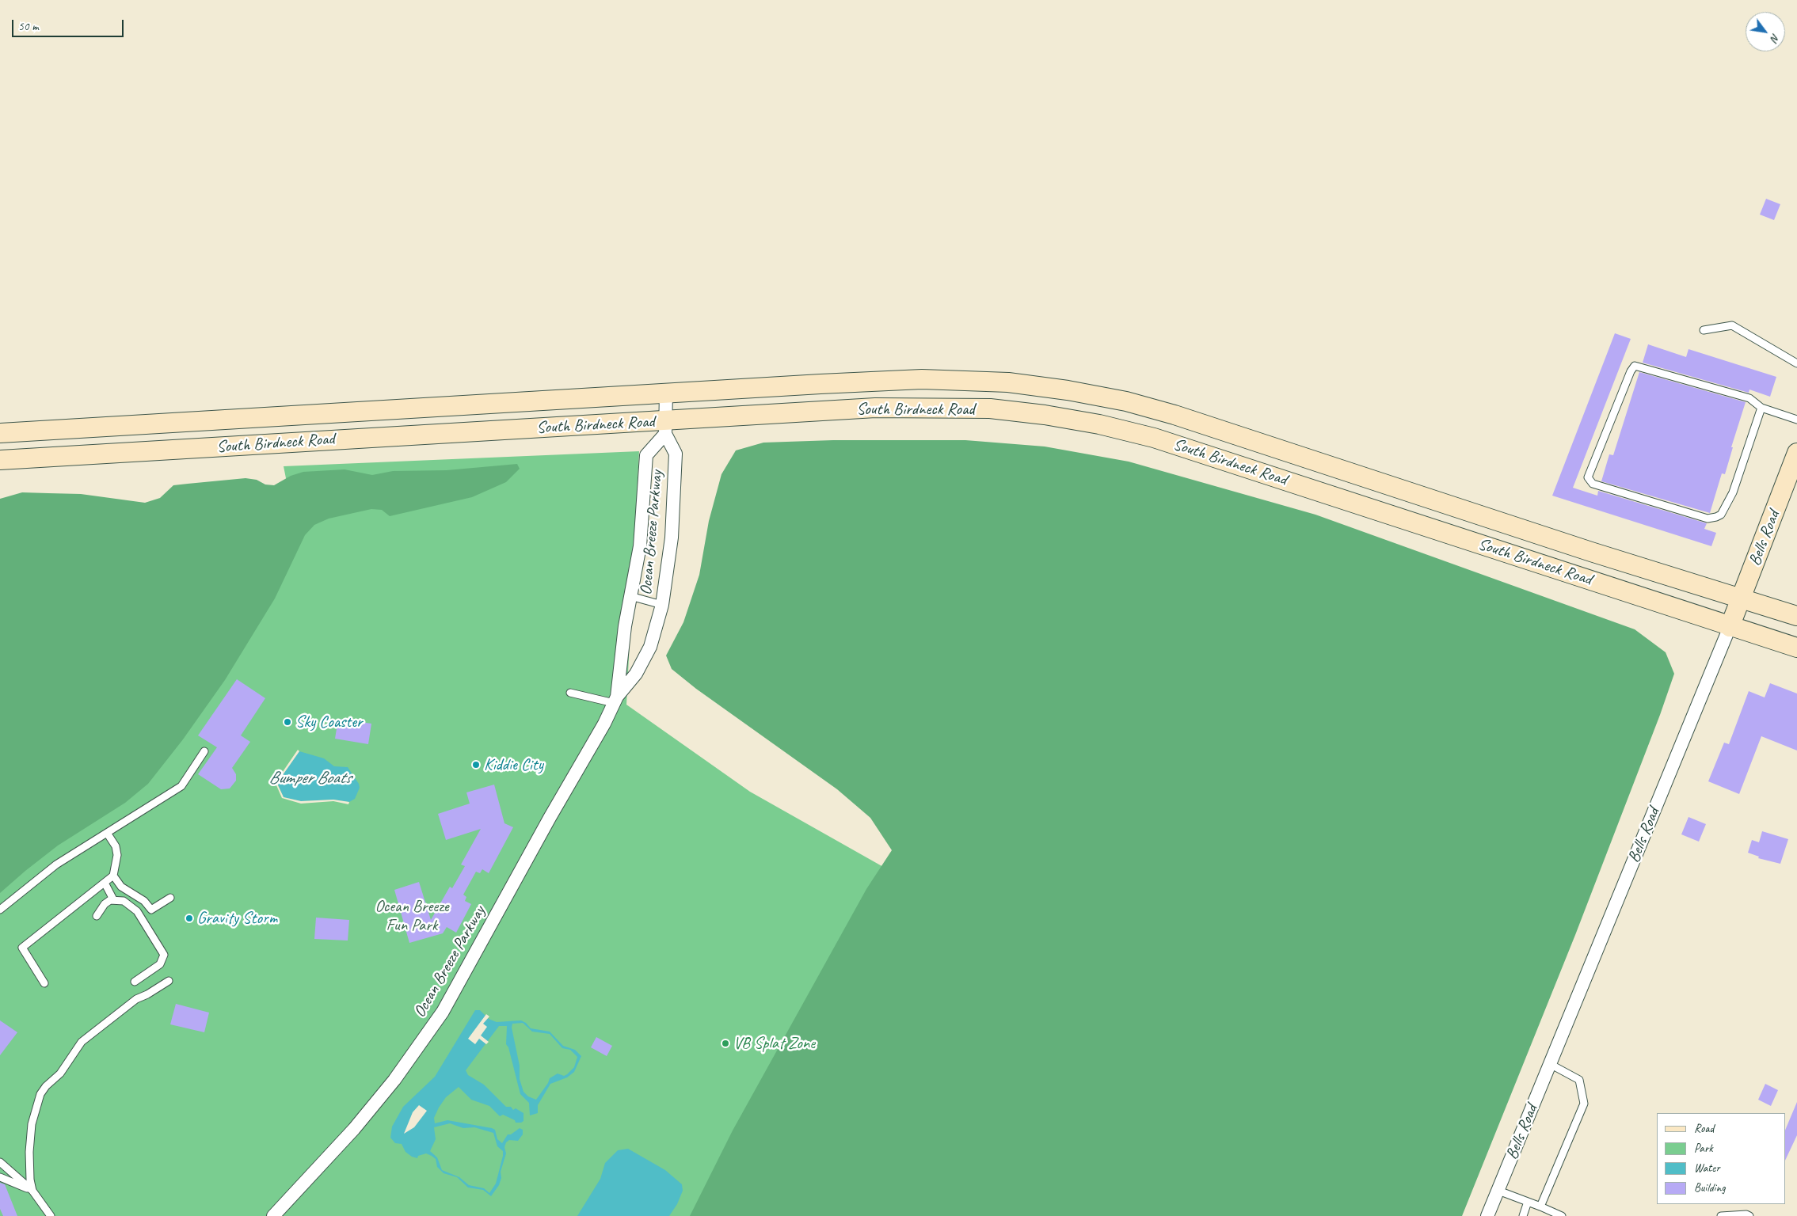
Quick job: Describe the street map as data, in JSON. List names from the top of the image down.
{
  "streets": {
    "main road": ["South Birdneck Road", "Bells Road"],
    "street": ["Ocean Breeze Parkway"]
  },
  "crossings": [
    ["South Birdneck Road", "Ocean Breeze Parkway"],
    ["South Birdneck Road", "Bells Road"]
  ],
  "water": ["Bumper Boats"],
  "parks": ["Ocean Breeze Fun Park"],
  "places": [
    "Sky Coaster",
    "Kiddie City",
    "Gravity Storm",
    "VB Splat Zone"
  ],
  "legend": [
    "Road",
    "Park",
    "Water",
    "Building"
  ],
  "scale_bar": "50 m",
  "north": "bottom right"
}
